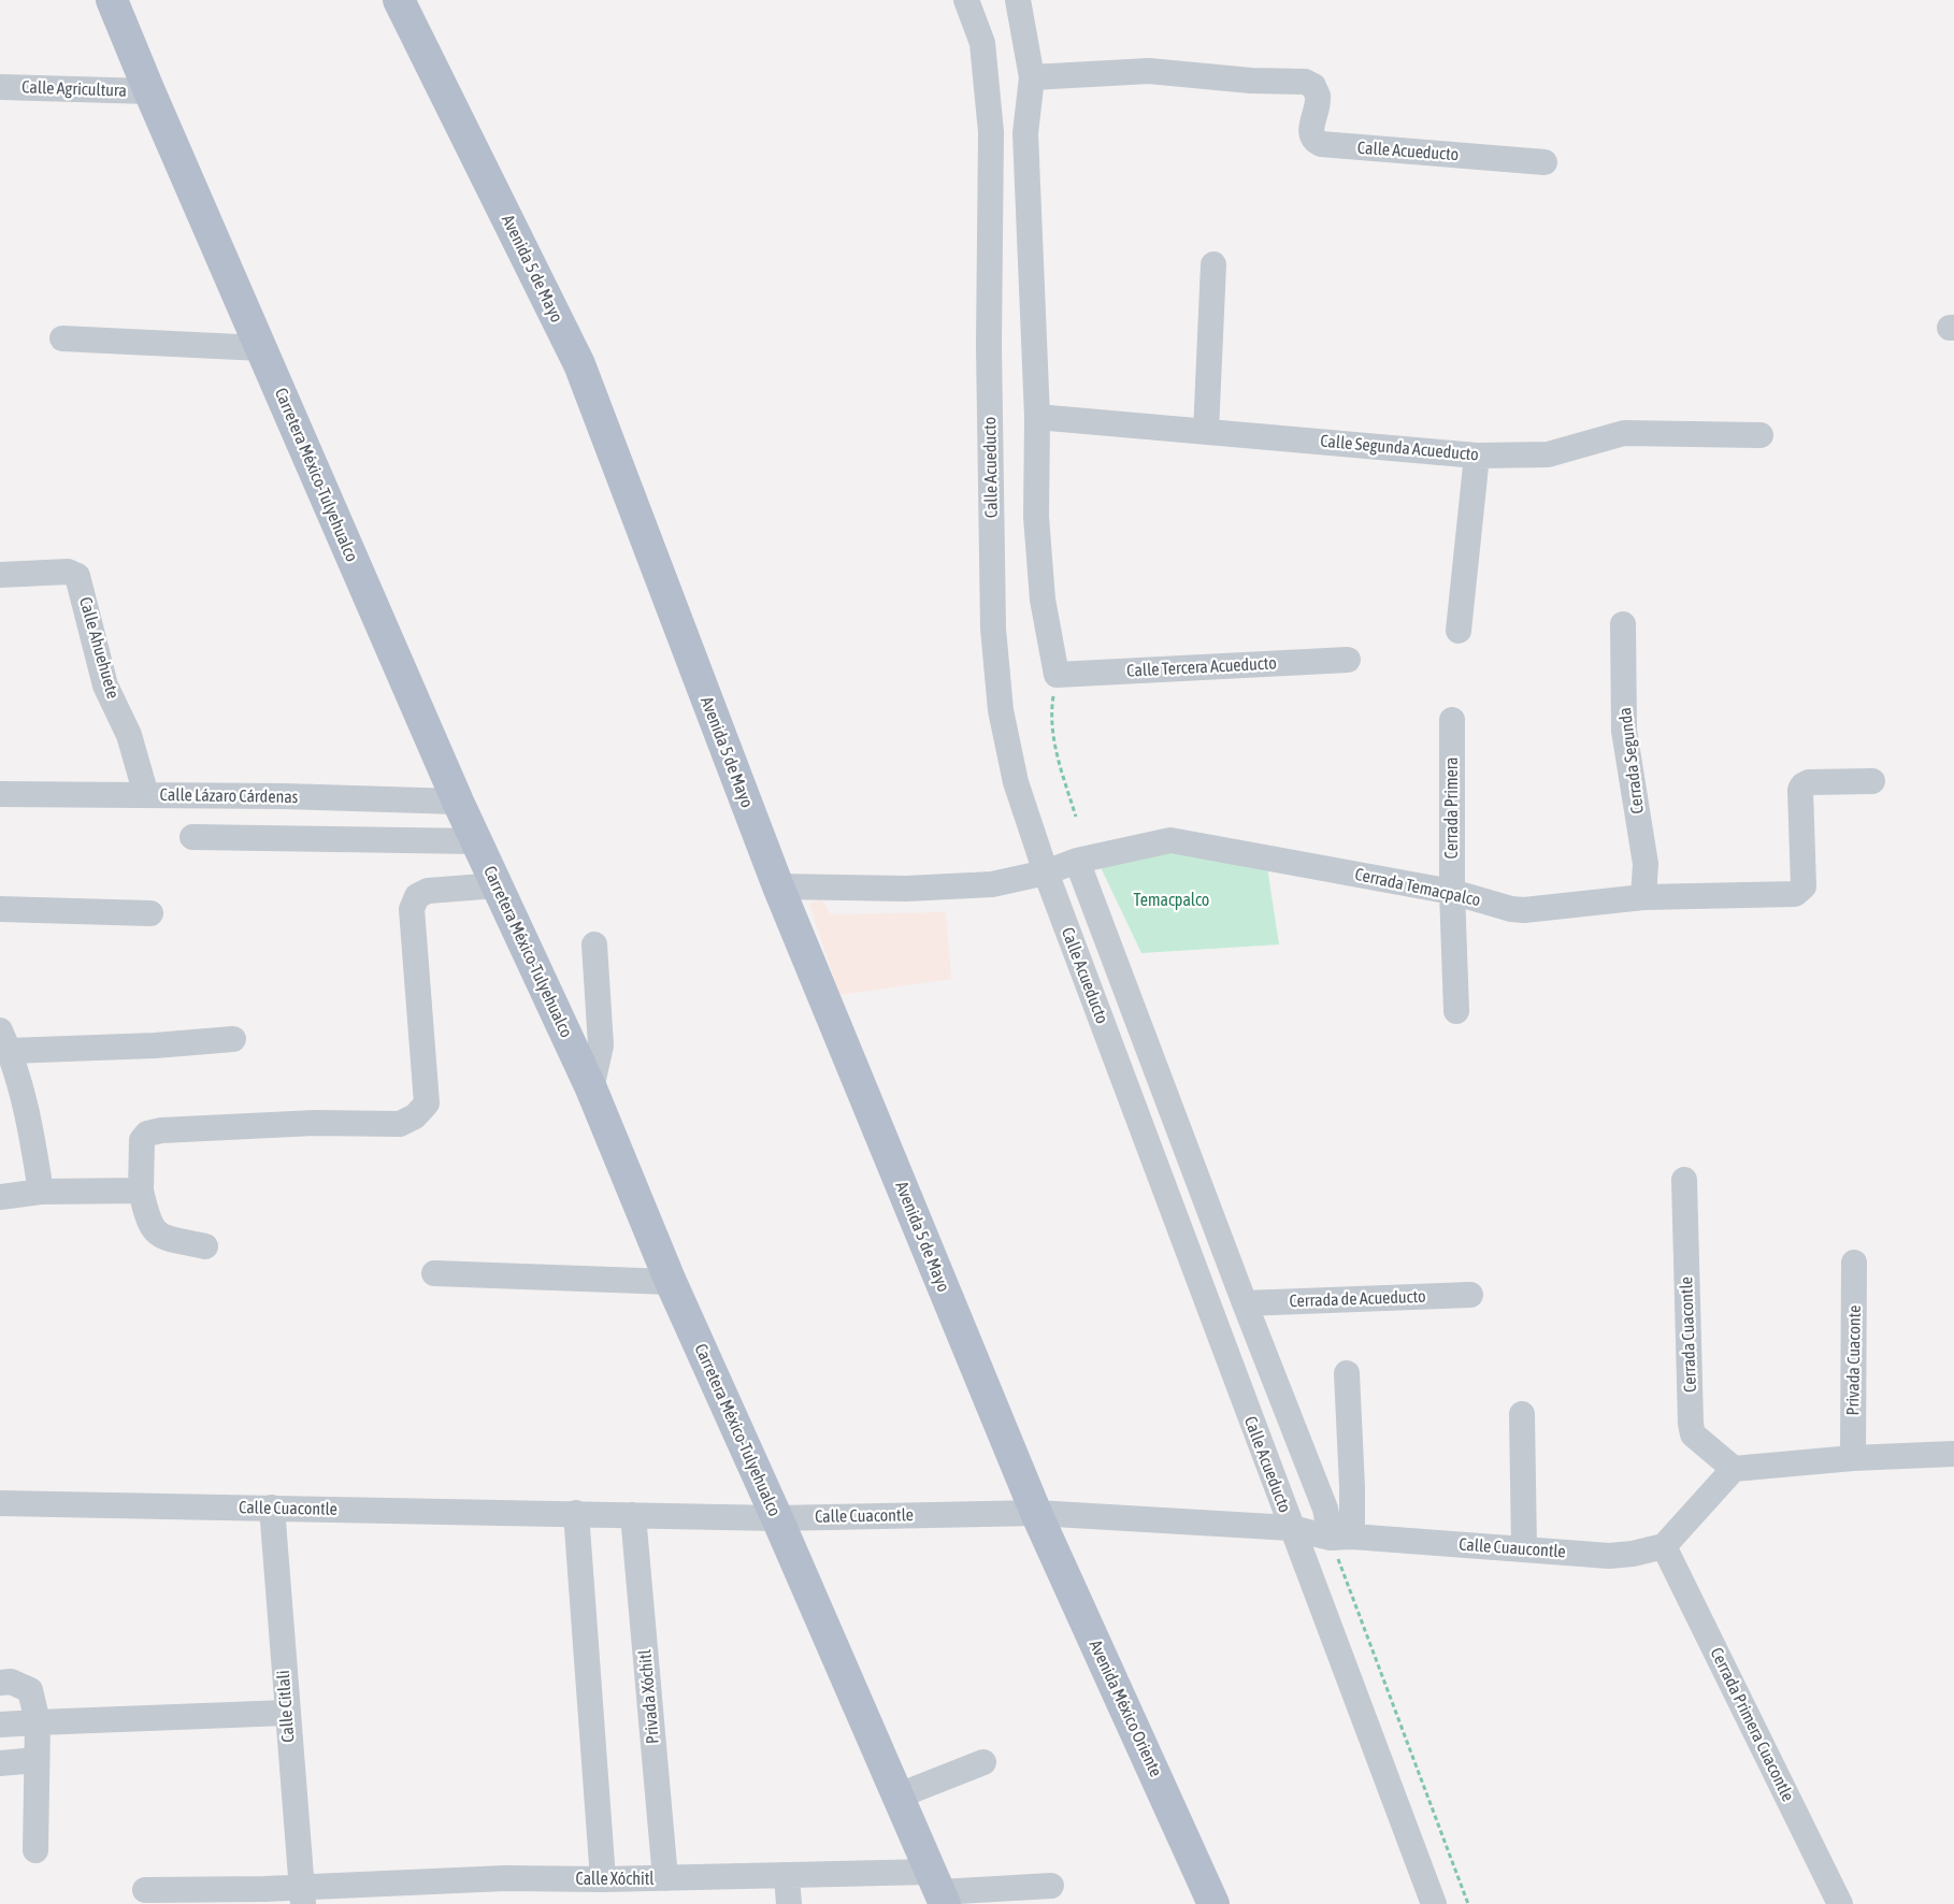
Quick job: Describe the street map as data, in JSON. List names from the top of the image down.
{
  "streets": {
    "main road": ["Avenida 5 de Mayo", "Carretera México-Tulyehualco", "Avenida México Oriente"],
    "street": [
      "Calle Agricultura",
      "Calle Acueducto",
      "Calle Segunda Acueducto",
      "Calle Ahuehuete",
      "Calle Tercera Acueducto",
      "Cerrada Segunda",
      "Calle Lázaro Cárdenas",
      "Cerrada Primera",
      "Cerrada Temacpalco",
      "Cerrada de Acueducto",
      "Cerrada Cuacontle",
      "Privada Cuaconte",
      "Calle Cuacontle",
      "Calle Cuaucontle",
      "Privada Xóchitl",
      "Calle Citlali",
      "Cerrada Primera Cuacontle",
      "Calle Xóchitl"
    ]
  },
  "crossings": [
    ["Calle Agricultura", "Carretera México-Tulyehualco"],
    ["Calle Acueducto", "Cerrada Temacpalco"],
    ["Calle Acueducto", "Cerrada de Acueducto"],
    ["Calle Acueducto", "Calle Cuaucontle"],
    ["Avenida 5 de Mayo", "Cerrada Temacpalco"],
    ["Avenida 5 de Mayo", "Calle Cuacontle"],
    ["Avenida 5 de Mayo", "Calle Cuaucontle"],
    ["Avenida 5 de Mayo", "Avenida México Oriente"],
    ["Carretera México-Tulyehualco", "Calle Lázaro Cárdenas"],
    ["Carretera México-Tulyehualco", "Calle Cuacontle"],
    ["Carretera México-Tulyehualco", "Calle Xóchitl"],
    ["Calle Ahuehuete", "Calle Lázaro Cárdenas"],
    ["Cerrada Segunda", "Cerrada Temacpalco"],
    ["Cerrada Primera", "Cerrada Temacpalco"],
    ["Calle Cuacontle", "Calle Cuaucontle"],
    ["Calle Cuacontle", "Privada Xóchitl"],
    ["Calle Cuacontle", "Calle Citlali"],
    ["Calle Cuacontle", "Avenida México Oriente"],
    ["Calle Cuaucontle", "Avenida México Oriente"],
    ["Calle Cuaucontle", "Cerrada Primera Cuacontle"],
    ["Privada Xóchitl", "Calle Xóchitl"],
    ["Calle Citlali", "Calle Xóchitl"]
  ],
  "parks": ["Temacpalco"]
}
